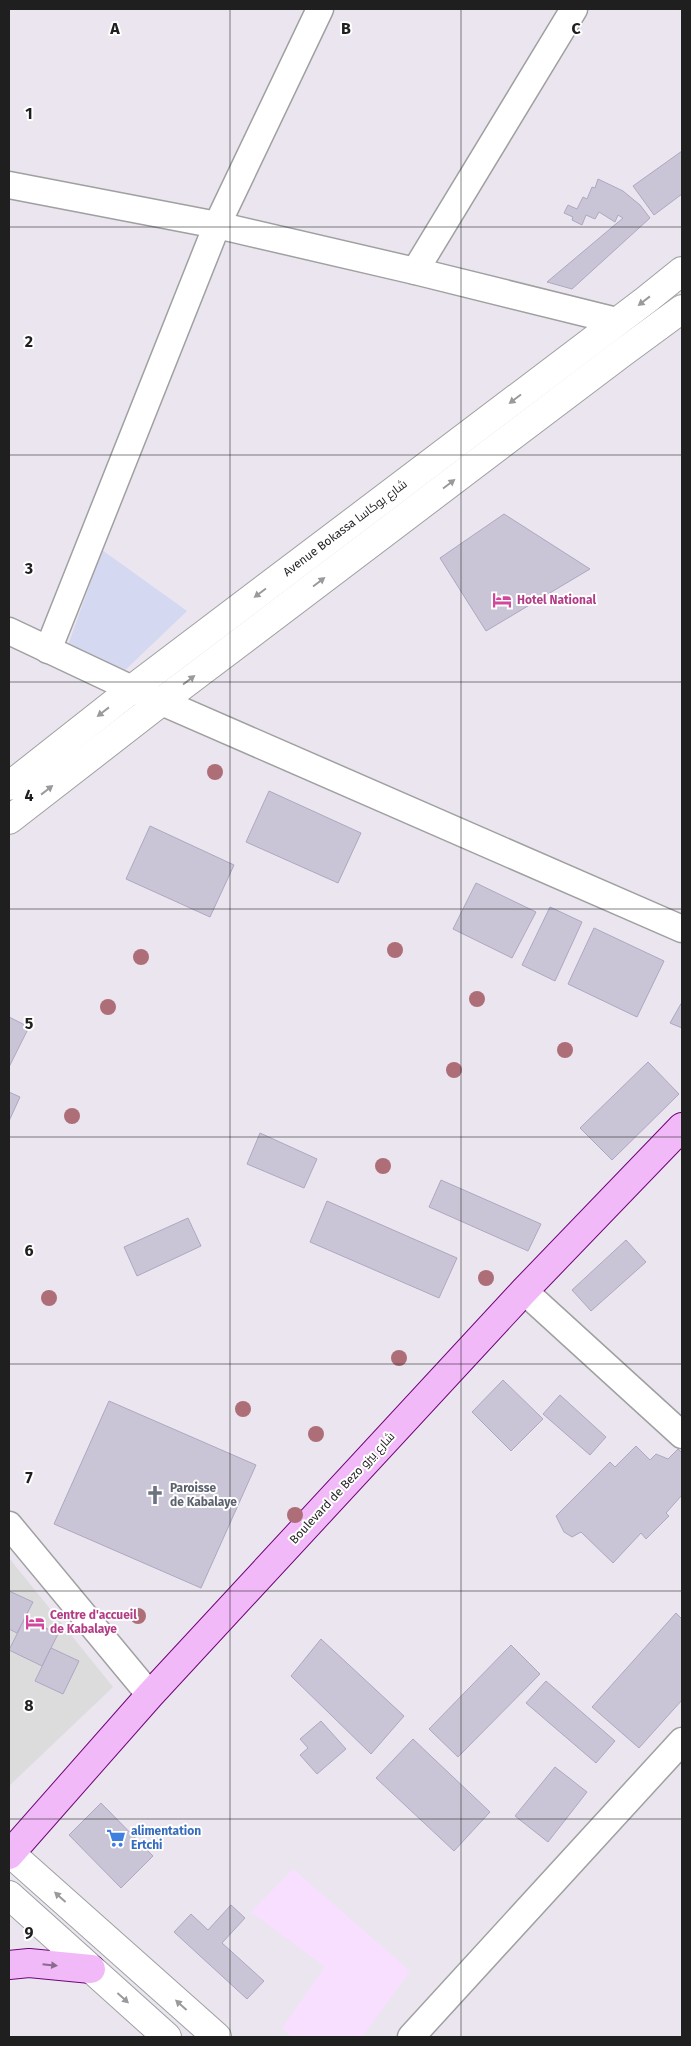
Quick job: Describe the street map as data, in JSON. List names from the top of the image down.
{
  "streets": {
    "main road": ["Boulevard de Bezo شارع بيزو"],
    "street": ["Avenue Bokassa شارع بوكاسا"]
  },
  "places": {
    "hotel": ["Hotel National", "Centre d'accueil de Kabalaye"],
    "church": ["Paroisse de Kabalaye"],
    "supermarket": ["alimentation Ertchi"]
  },
  "grid": {
    "columns": ["A", "B", "C"],
    "rows": [
      "1",
      "2",
      "3",
      "4",
      "5",
      "6",
      "7",
      "8",
      "9"
    ]
  }
}
